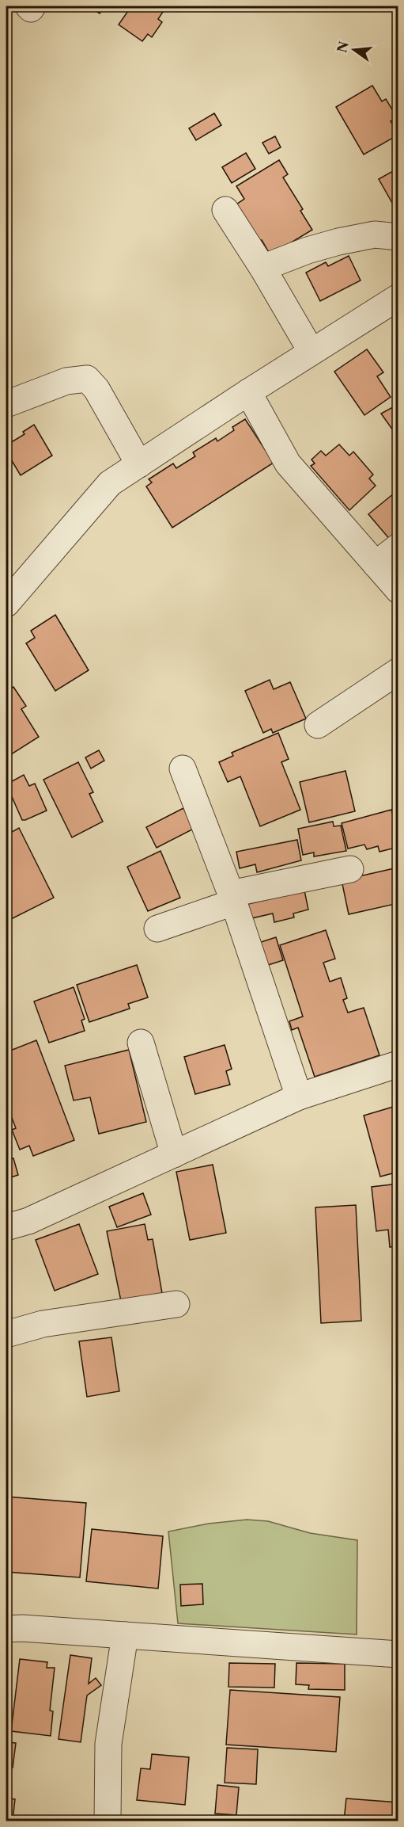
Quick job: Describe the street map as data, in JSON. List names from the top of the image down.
{
  "north": "left"
}
